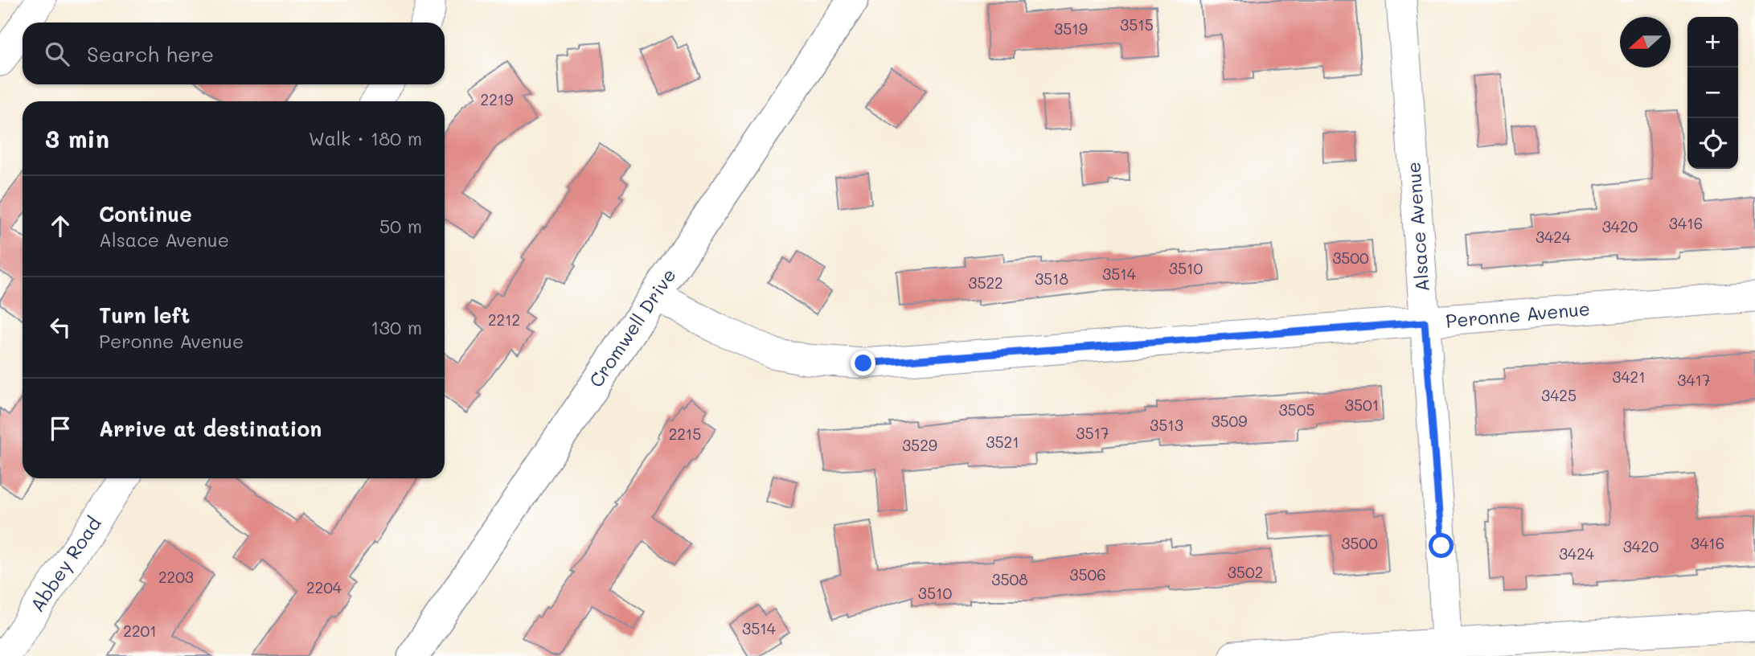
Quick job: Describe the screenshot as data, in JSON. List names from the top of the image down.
{
  "streets": {
    "street": [
      "Alsace Avenue",
      "Peronne Avenue",
      "Cromwell Drive",
      "Abbey Road"
    ]
  },
  "crossings": [
    ["Alsace Avenue", "Peronne Avenue"],
    ["Peronne Avenue", "Cromwell Drive"]
  ],
  "house_numbers": [
    "3515",
    "3519",
    "2219",
    "3416",
    "3420",
    "3424",
    "3500",
    "3510",
    "3514",
    "3518",
    "3522",
    "2212",
    "3421",
    "3417",
    "3425",
    "3501",
    "3505",
    "3509",
    "3513",
    "3517",
    "2215",
    "3521",
    "3529",
    "3500",
    "3416",
    "3420",
    "3424",
    "3502",
    "3506",
    "2203",
    "3508",
    "2204",
    "3510",
    "3514",
    "2201"
  ],
  "north": "left",
  "page": {
    "map_buttons": ["+", "−"],
    "search": "Search here",
    "heading": ["3 min", "Walk · 180 m"],
    "list": [
      ["Continue", "Alsace Avenue", "50 m"],
      ["Turn left", "Peronne Avenue", "130 m"],
      "Arrive at destination"
    ]
  }
}
